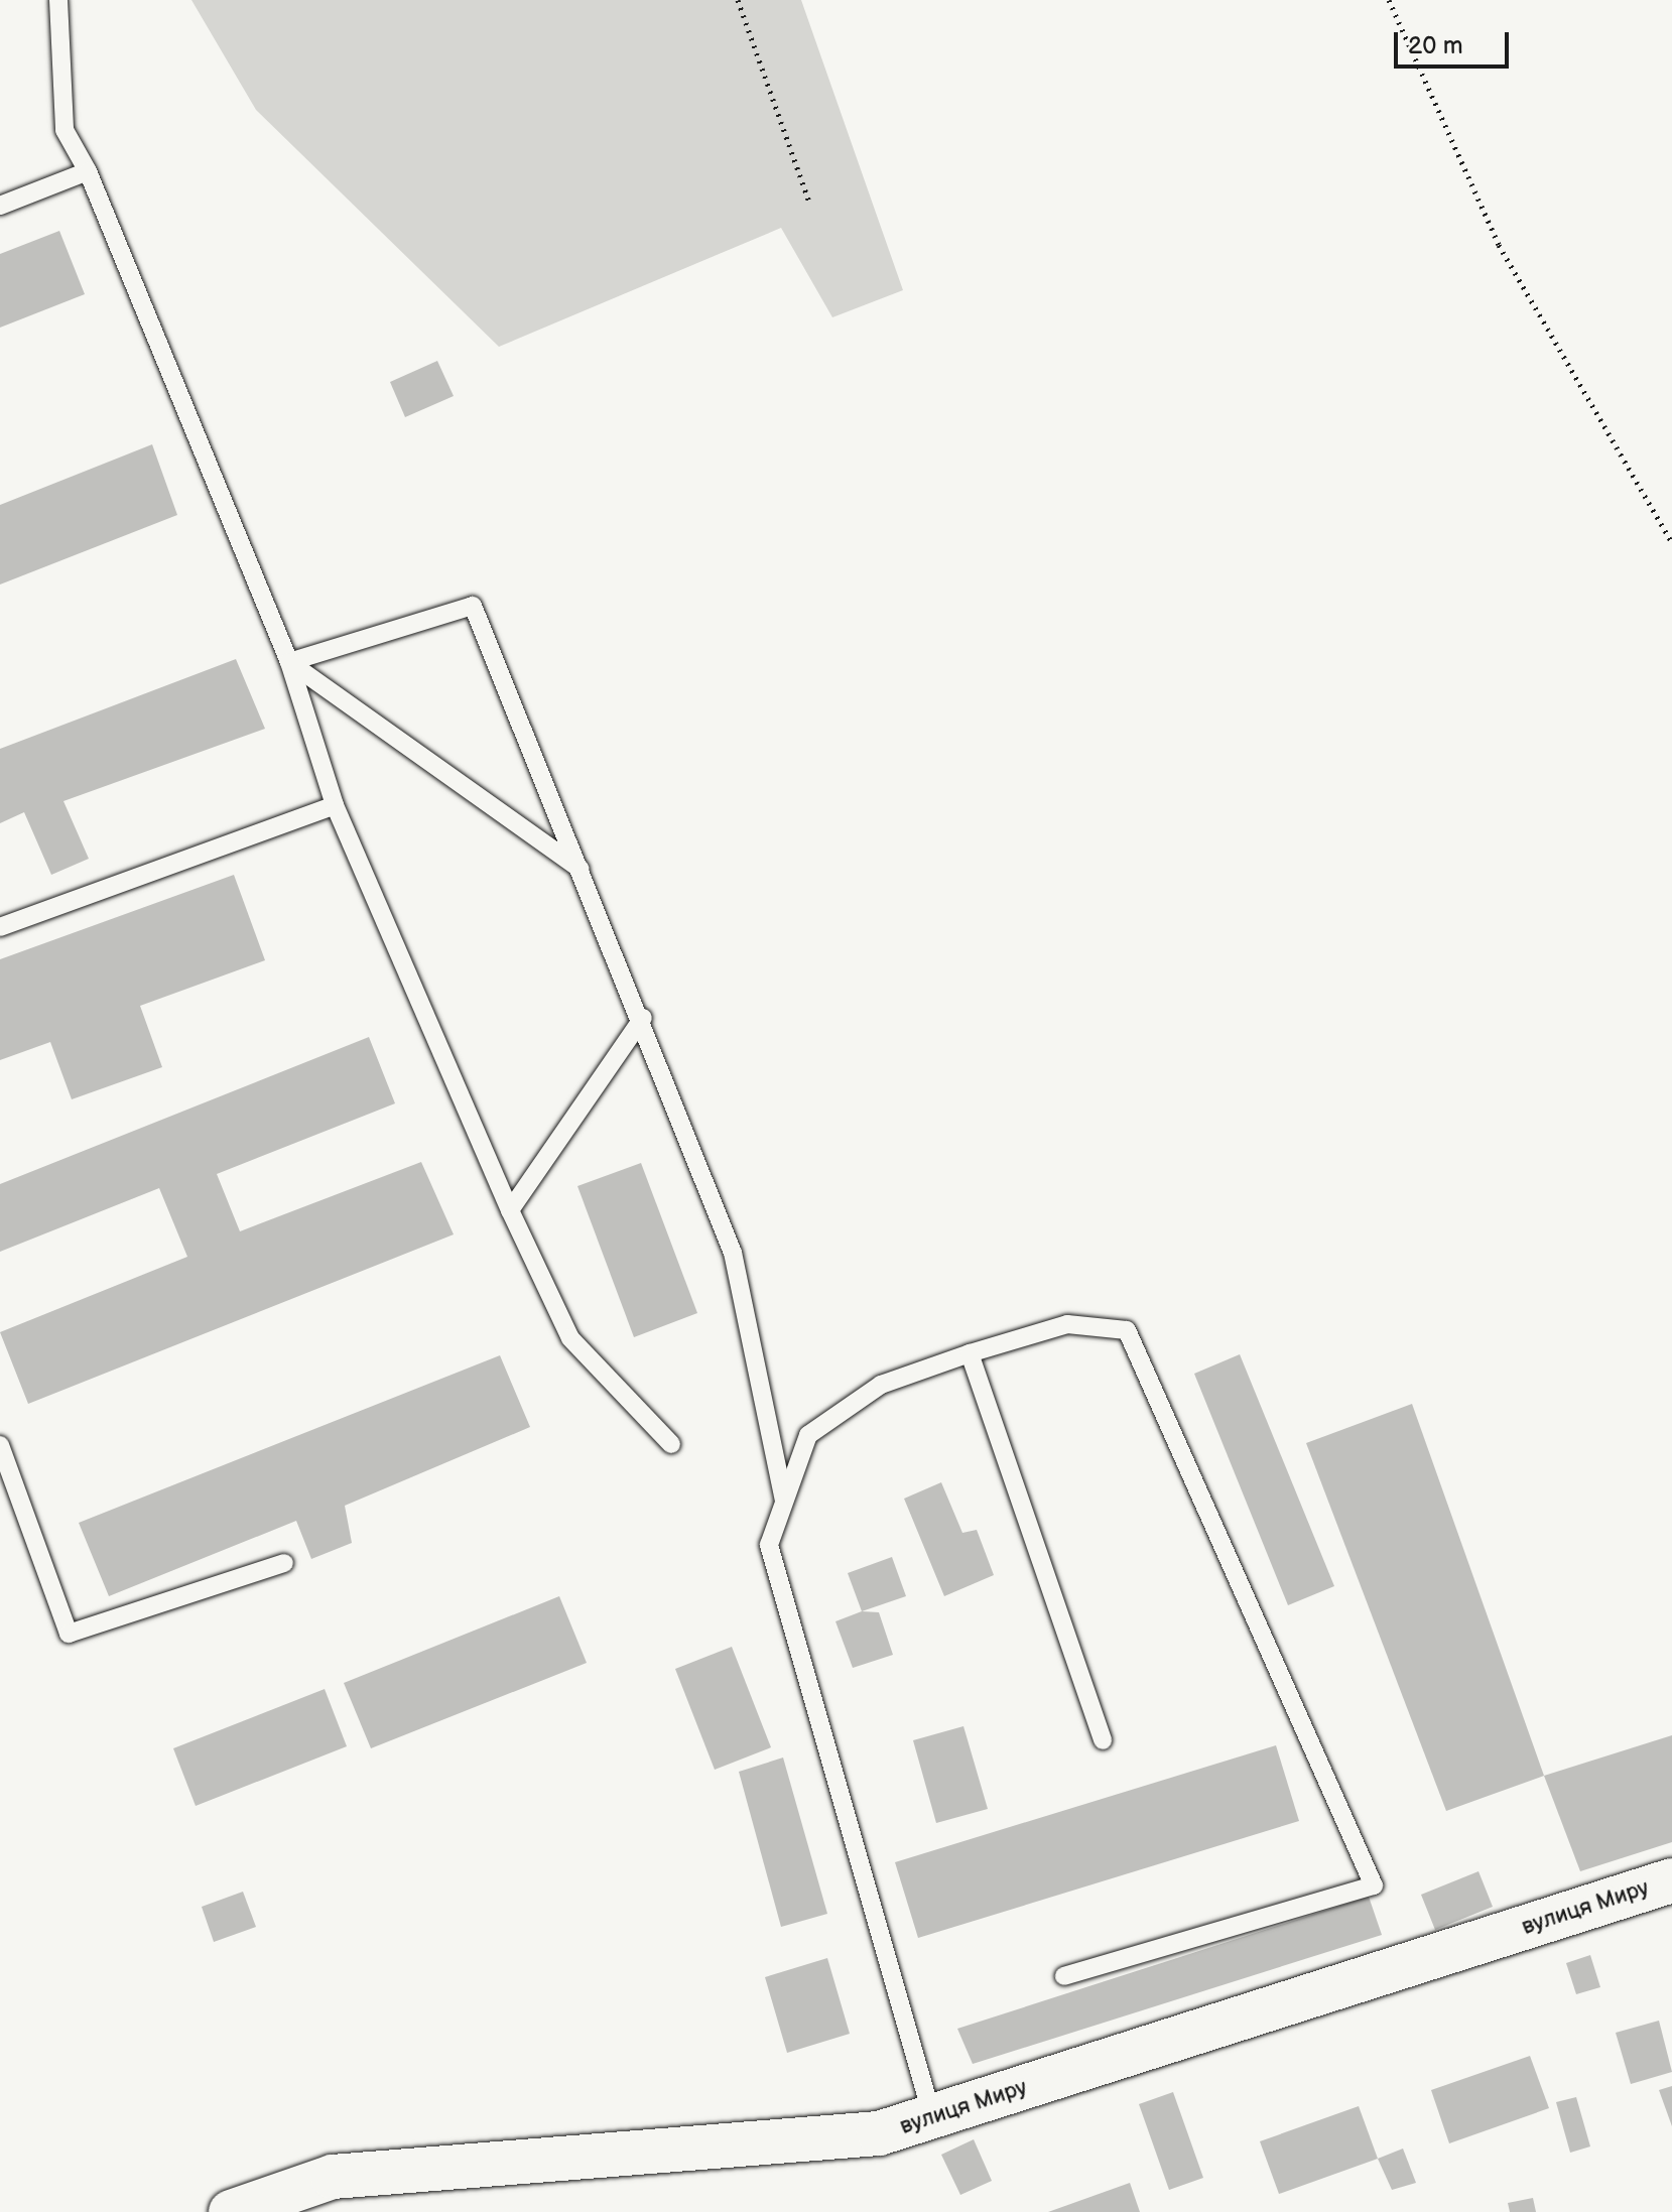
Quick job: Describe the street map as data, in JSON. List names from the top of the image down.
{
  "streets": {
    "street": ["вулиця Миру"]
  },
  "scale_bar": "20 m"
}
